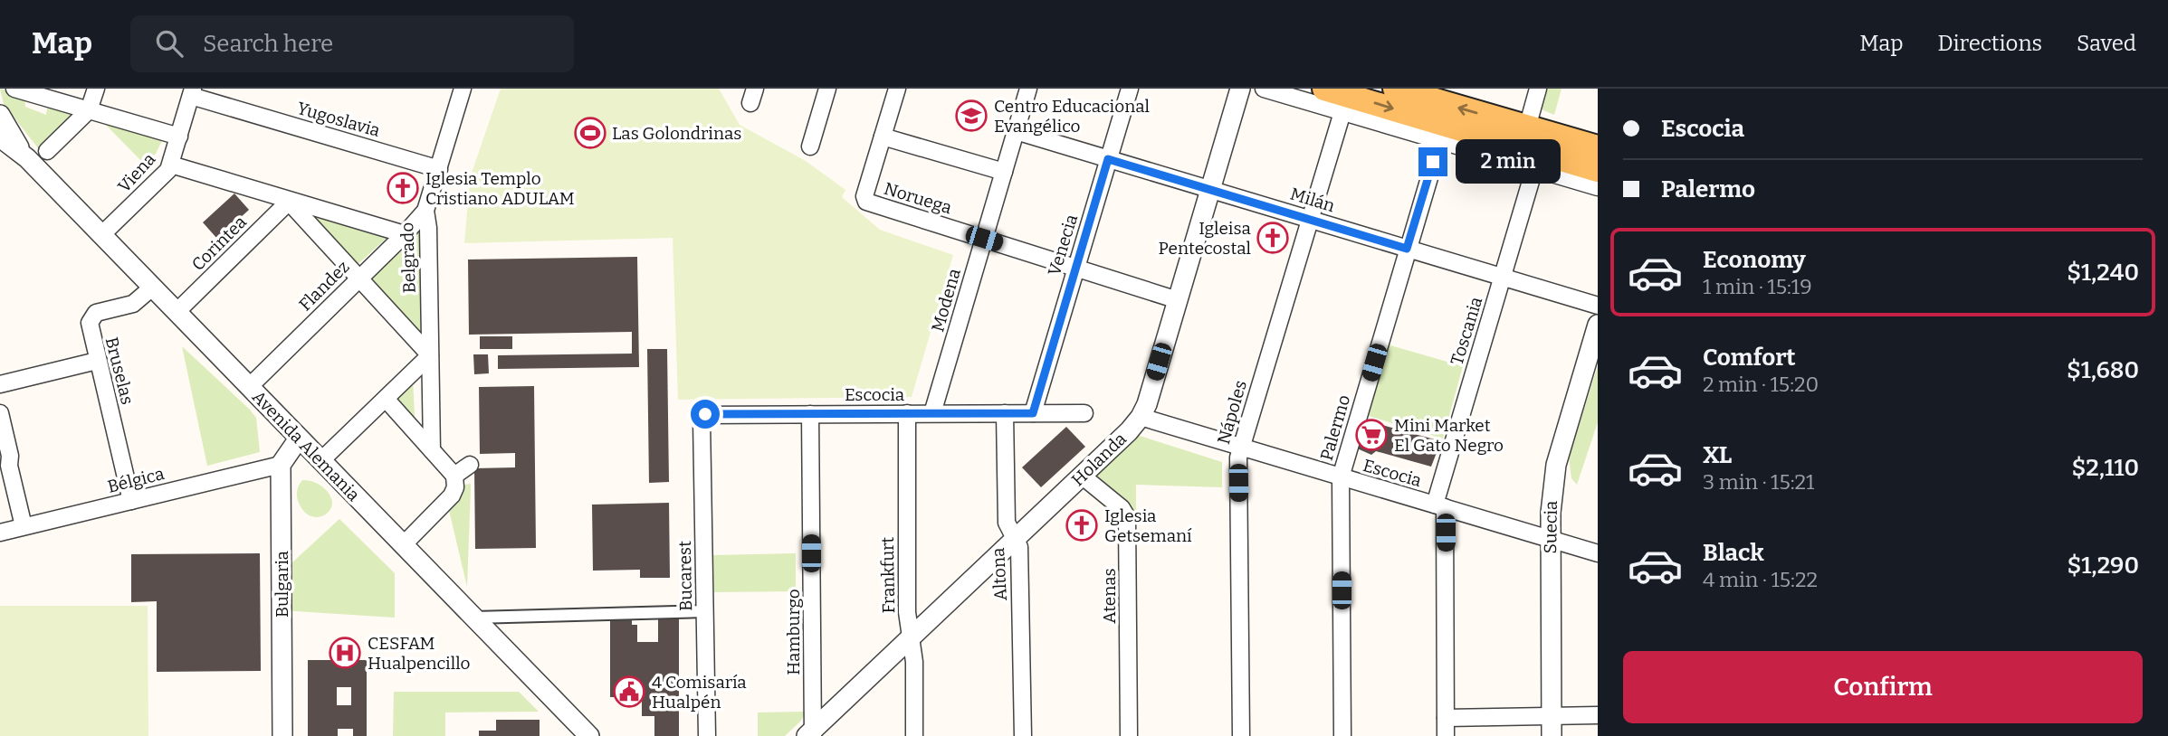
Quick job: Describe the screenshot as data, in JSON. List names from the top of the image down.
{
  "streets": {
    "street": [
      "Yugoslavia",
      "Viena",
      "Noruega",
      "Milán",
      "Corintea",
      "Venecia",
      "Belgrado",
      "Flandez",
      "Modena",
      "Toscania",
      "Bruselas",
      "Escocia",
      "Nápoles",
      "Palermo",
      "Avenida Alemania",
      "Holanda",
      "Bélgica",
      "Suecia",
      "Altona",
      "Frankfurt",
      "Bucarest",
      "Bulgaria",
      "Atenas",
      "Hamburgo"
    ]
  },
  "crossings": [
    ["Yugoslavia", "Viena"],
    ["Yugoslavia", "Belgrado"],
    ["Viena", "Avenida Alemania"],
    ["Noruega", "Venecia"],
    ["Noruega", "Modena"],
    ["Noruega", "Holanda"],
    ["Milán", "Venecia"],
    ["Milán", "Modena"],
    ["Milán", "Toscania"],
    ["Milán", "Nápoles"],
    ["Milán", "Palermo"],
    ["Milán", "Holanda"],
    ["Corintea", "Avenida Alemania"],
    ["Venecia", "Escocia"],
    ["Belgrado", "Flandez"],
    ["Flandez", "Avenida Alemania"],
    ["Modena", "Escocia"],
    ["Toscania", "Escocia"],
    ["Bruselas", "Avenida Alemania"],
    ["Bruselas", "Bélgica"],
    ["Escocia", "Nápoles"],
    ["Escocia", "Palermo"],
    ["Escocia", "Holanda"],
    ["Escocia", "Suecia"],
    ["Escocia", "Altona"],
    ["Escocia", "Frankfurt"],
    ["Escocia", "Bucarest"],
    ["Escocia", "Hamburgo"],
    ["Holanda", "Altona"],
    ["Holanda", "Frankfurt"],
    ["Holanda", "Atenas"],
    ["Holanda", "Hamburgo"],
    ["Bélgica", "Bulgaria"]
  ],
  "places": {
    "school or university": ["Centro Educacional Evangélico"],
    "sports": ["Las Golondrinas"],
    "church": ["Iglesia Templo Cristiano ADULAM", "Igleisa Pentecostal", "Iglesia Getsemaní"],
    "supermarket": ["Mini Market El Gato Negro"],
    "hospital": ["CESFAM Hualpencillo"],
    "public building": ["4 Comisaría Hualpén"]
  },
  "page": {
    "header": "Map",
    "search": "Search here",
    "nav": ["Map", "Directions", "Saved"],
    "banner": ["Escocia", "Palermo"],
    "bubble": "2 min",
    "list": [
      {
        "name": "Economy",
        "note": "1 min · 15:19",
        "value": "$1,240"
      },
      {
        "name": "Comfort",
        "note": "2 min · 15:20",
        "value": "$1,680"
      },
      {
        "name": "XL",
        "note": "3 min · 15:21",
        "value": "$2,110"
      },
      {
        "name": "Black",
        "note": "4 min · 15:22",
        "value": "$1,290"
      }
    ],
    "buttons": "Confirm"
  }
}
